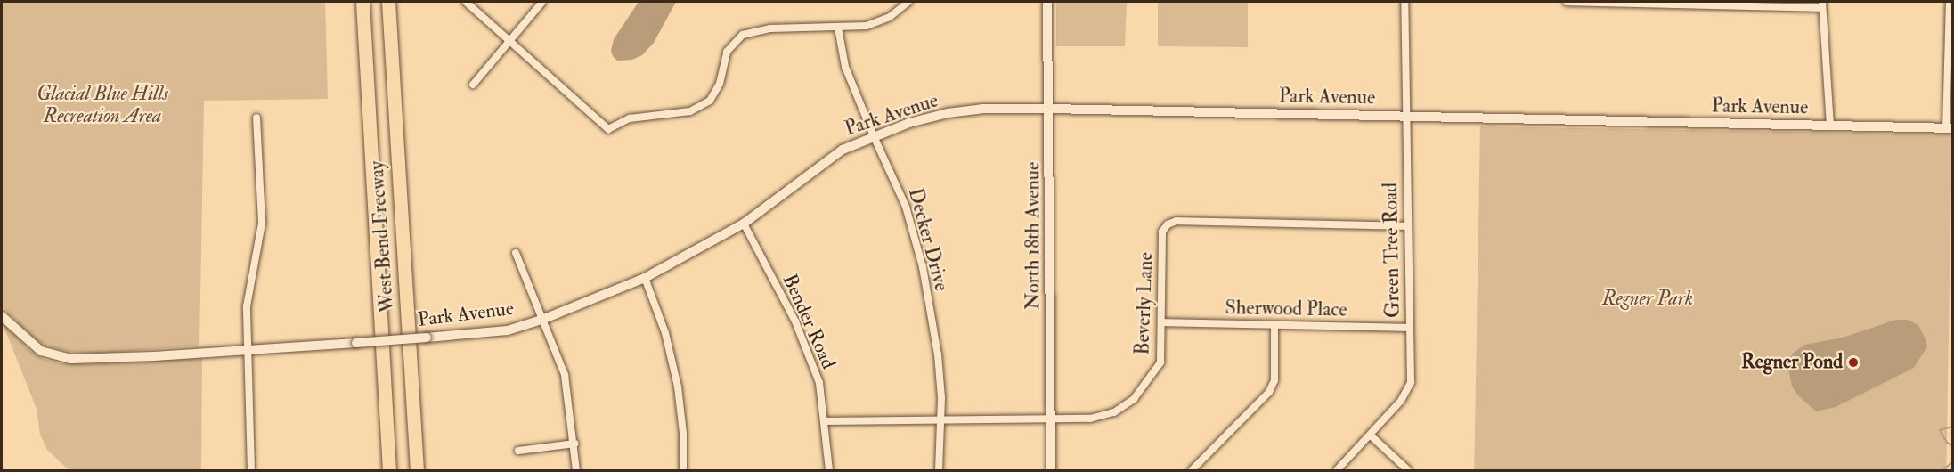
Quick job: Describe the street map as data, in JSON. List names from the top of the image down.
{
  "streets": {
    "highway": ["West Bend Freeway"],
    "street": [
      "Park Avenue",
      "North 18th Avenue",
      "Decker Drive",
      "Green Tree Road",
      "Beverly Lane",
      "Sherwood Place",
      "Bender Road"
    ]
  },
  "crossings": [
    ["Park Avenue", "North 18th Avenue"],
    ["Park Avenue", "Decker Drive"],
    ["Park Avenue", "Green Tree Road"],
    ["Park Avenue", "Bender Road"],
    ["North 18th Avenue", "Beverly Lane"],
    ["Decker Drive", "Beverly Lane"],
    ["Green Tree Road", "Beverly Lane"],
    ["Green Tree Road", "Sherwood Place"],
    ["Beverly Lane", "Sherwood Place"],
    ["Beverly Lane", "Bender Road"]
  ],
  "parks": ["Glacial Blue Hills Recreation Area", "Regner Park"],
  "places": ["Regner Pond"]
}
